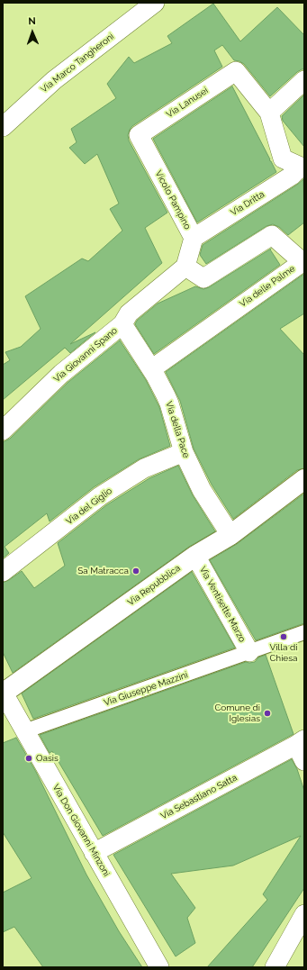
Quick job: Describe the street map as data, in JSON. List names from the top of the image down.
{
  "streets": {
    "main road": ["Via Repubblica"],
    "street": [
      "Via Marco Tangheroni",
      "Via Lanusei",
      "Vicolo Pampino",
      "Via Dritta",
      "Via delle Palme",
      "Via Giovanni Spano",
      "Via della Pace",
      "Via del Giglio",
      "Via Ventisette Marzo",
      "Via Giuseppe Mazzini",
      "Via Sebastiano Satta",
      "Via Don Giovanni Minzoni"
    ]
  },
  "crossings": [
    ["Via Lanusei", "Vicolo Pampino"],
    ["Vicolo Pampino", "Via Dritta"],
    ["Vicolo Pampino", "Via delle Palme"],
    ["Vicolo Pampino", "Via Giovanni Spano"],
    ["Via delle Palme", "Via Giovanni Spano"],
    ["Via delle Palme", "Via della Pace"],
    ["Via Giovanni Spano", "Via della Pace"],
    ["Via della Pace", "Via del Giglio"],
    ["Via della Pace", "Via Repubblica"],
    ["Via Repubblica", "Via Ventisette Marzo"],
    ["Via Repubblica", "Via Don Giovanni Minzoni"],
    ["Via Ventisette Marzo", "Via Giuseppe Mazzini"],
    ["Via Giuseppe Mazzini", "Via Don Giovanni Minzoni"],
    ["Via Sebastiano Satta", "Via Don Giovanni Minzoni"]
  ],
  "places": [
    "Sa Matracca",
    "Villa di Chiesa",
    "Comune di Iglesias",
    "Oasis"
  ],
  "north": "top"
}
